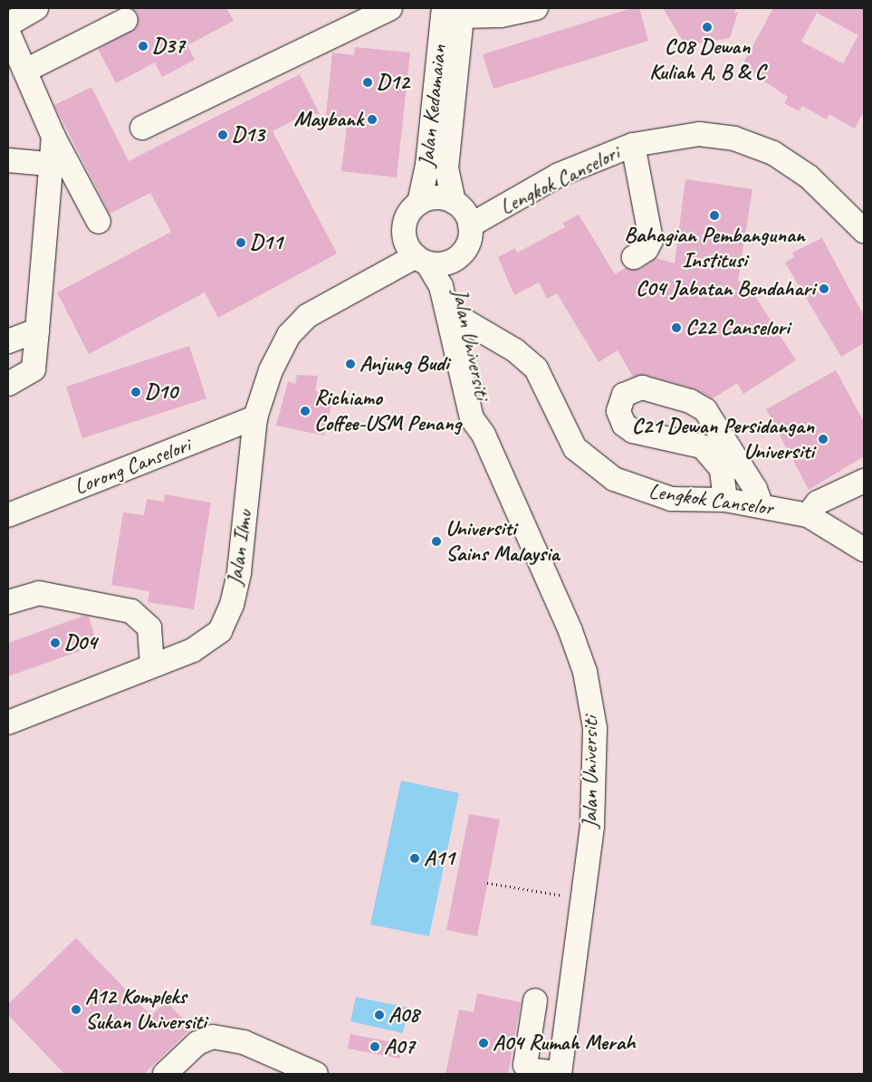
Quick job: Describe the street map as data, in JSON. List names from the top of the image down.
{
  "streets": {
    "street": [
      "Jalan Kedamaian",
      "Lengkok Canselori",
      "Jalan Universiti",
      "Lorong Canselori",
      "Lengkok Canselor",
      "Jalan Ilmu"
    ]
  },
  "crossings": [
    ["Jalan Kedamaian", "Lengkok Canselori"],
    ["Jalan Kedamaian", "Jalan Universiti"],
    ["Jalan Kedamaian", "Jalan Ilmu"],
    ["Lengkok Canselori", "Jalan Universiti"],
    ["Lengkok Canselori", "Jalan Ilmu"],
    ["Jalan Universiti", "Lengkok Canselor"],
    ["Jalan Universiti", "Jalan Ilmu"],
    ["Lorong Canselori", "Jalan Ilmu"]
  ],
  "places": [
    "C08 Dewan Kuliah A, B & C",
    "D37",
    "D12",
    "Maybank",
    "D13",
    "Bahagian Pembangunan Institusi",
    "D11",
    "C04 Jabatan Bendahari",
    "C22 Canselori",
    "Anjung Budi",
    "D10",
    "Richiamo Coffee-USM Penang",
    "C21 Dewan Persidangan Universiti",
    "Universiti Sains Malaysia",
    "D04",
    "A11",
    "A12 Kompleks Sukan Universiti",
    "A08",
    "A04 Rumah Merah",
    "A07"
  ]
}
